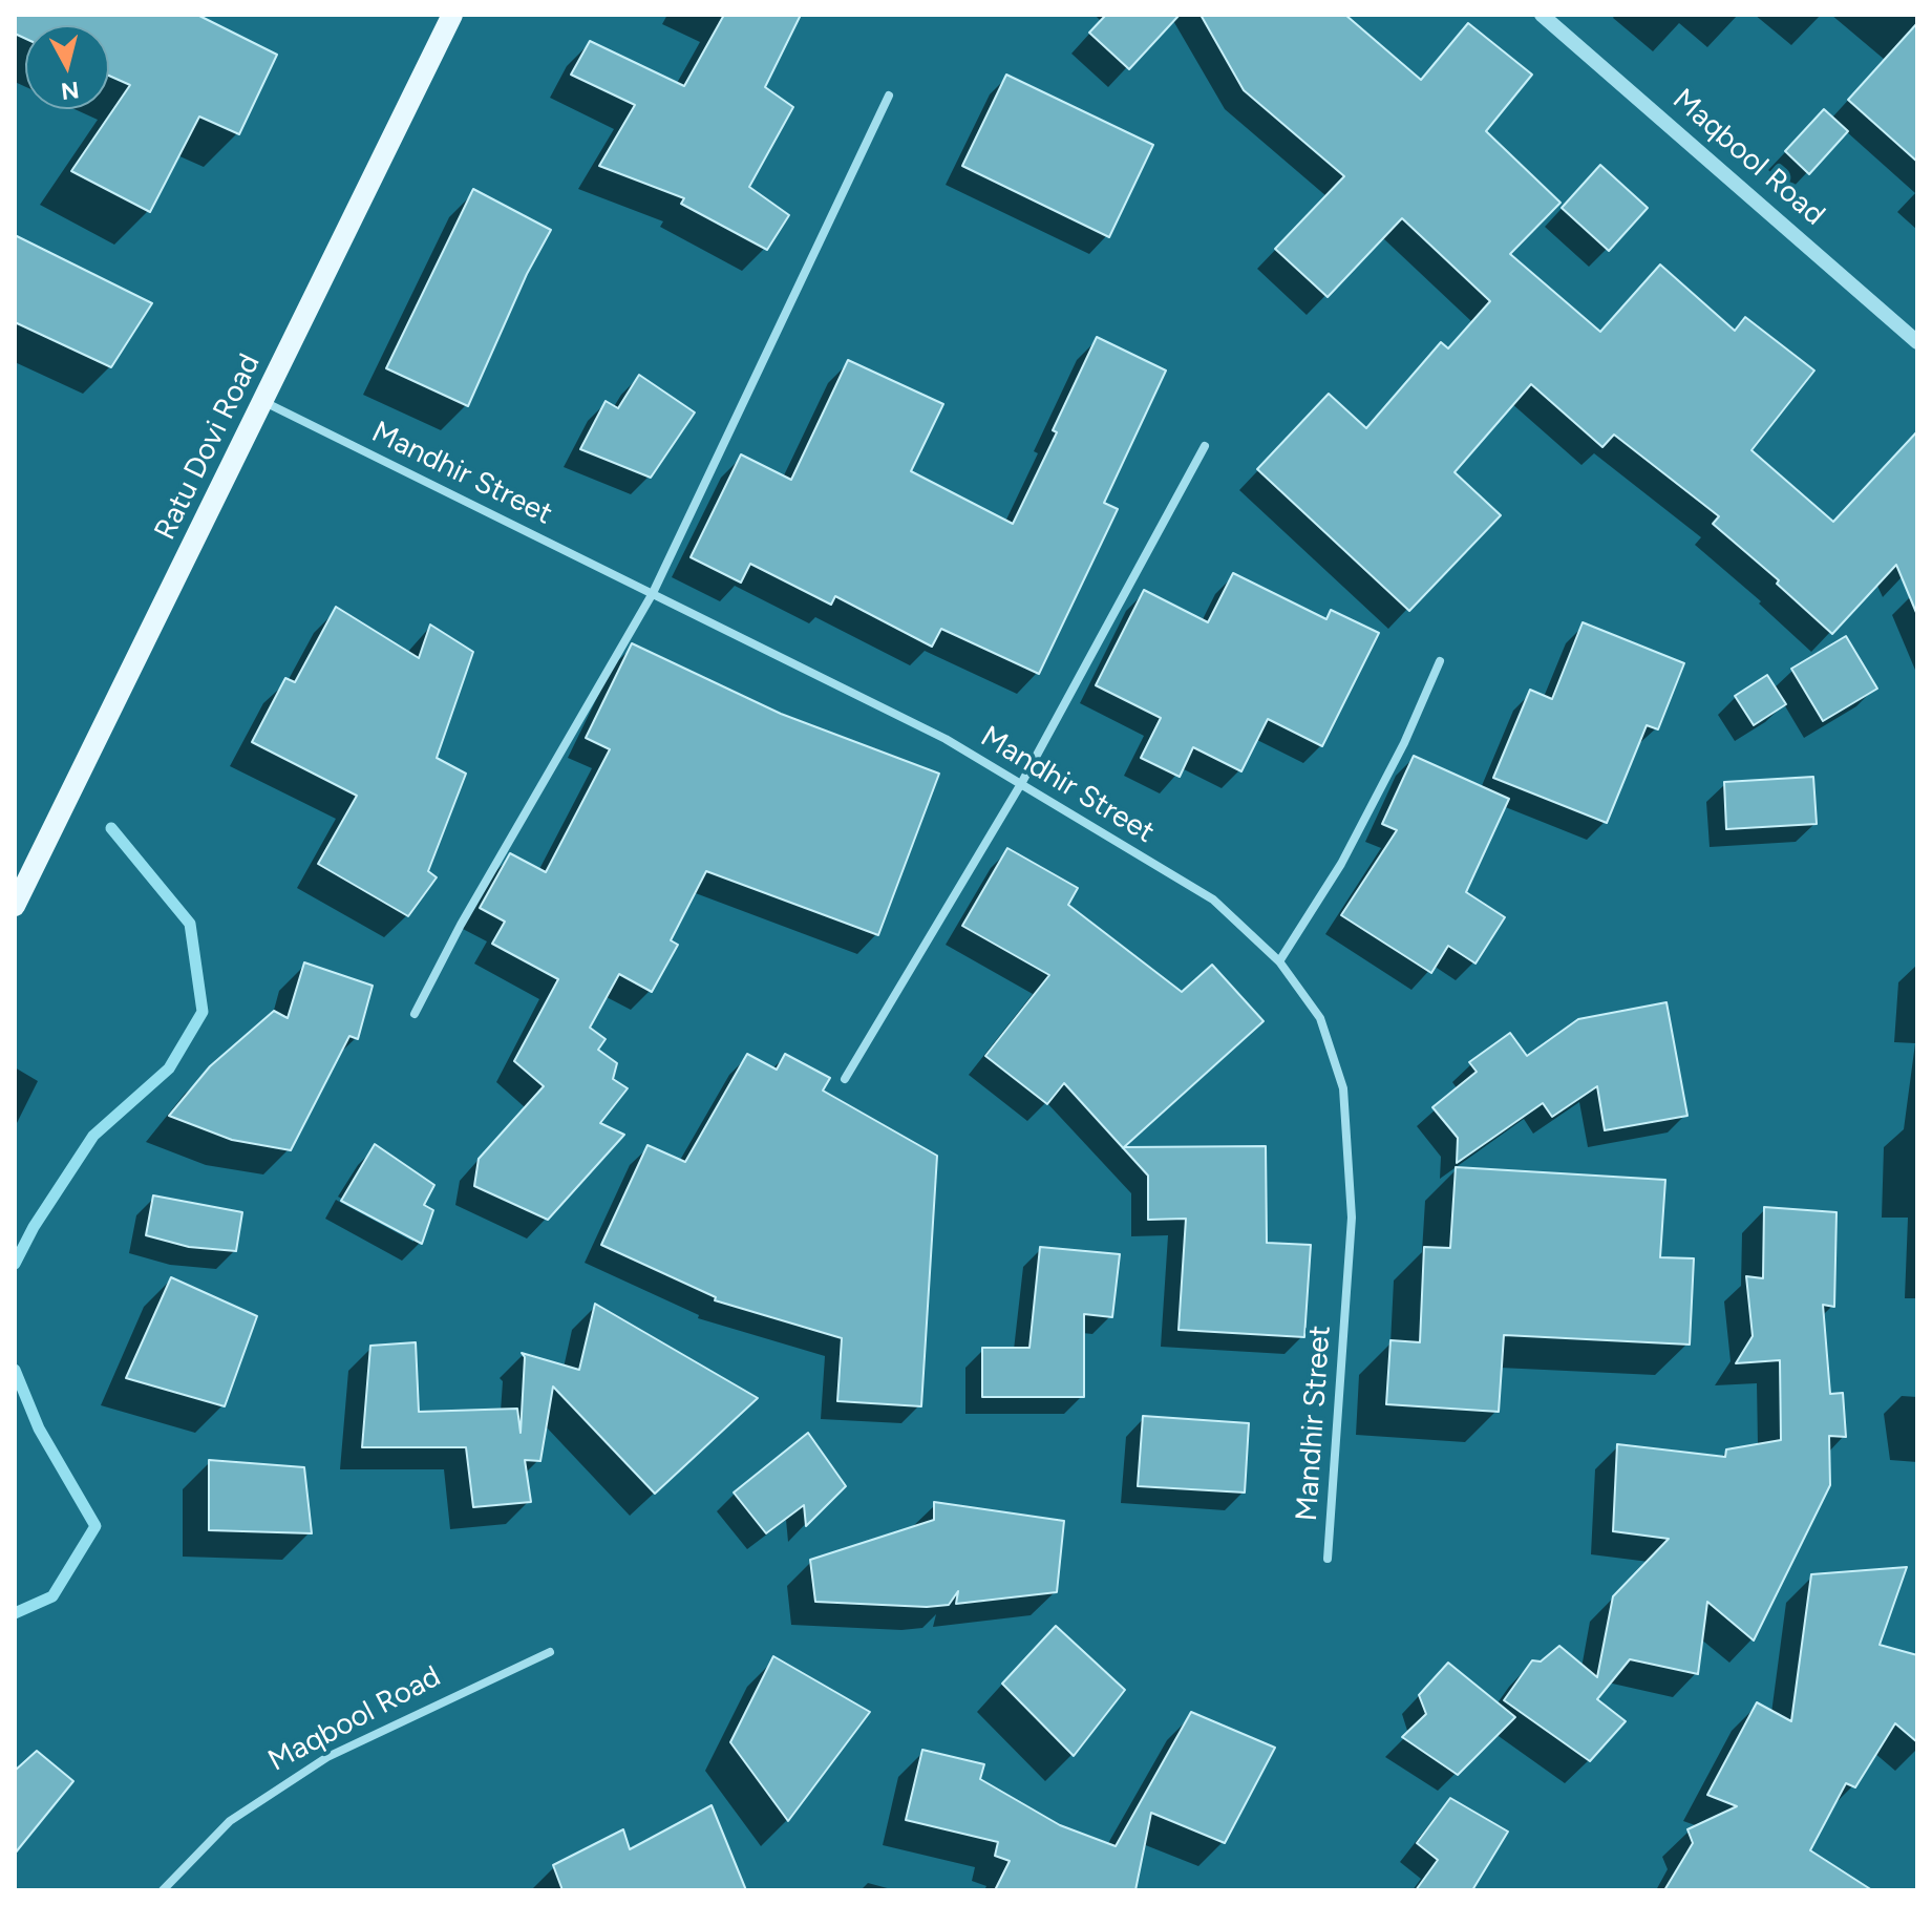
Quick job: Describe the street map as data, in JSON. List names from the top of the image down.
{
  "streets": {
    "main road": ["Ratu Dovi Road"],
    "street": ["Maqbool Road", "Mandhir Street"]
  },
  "crossings": [
    ["Ratu Dovi Road", "Mandhir Street"]
  ],
  "north": "bottom"
}
